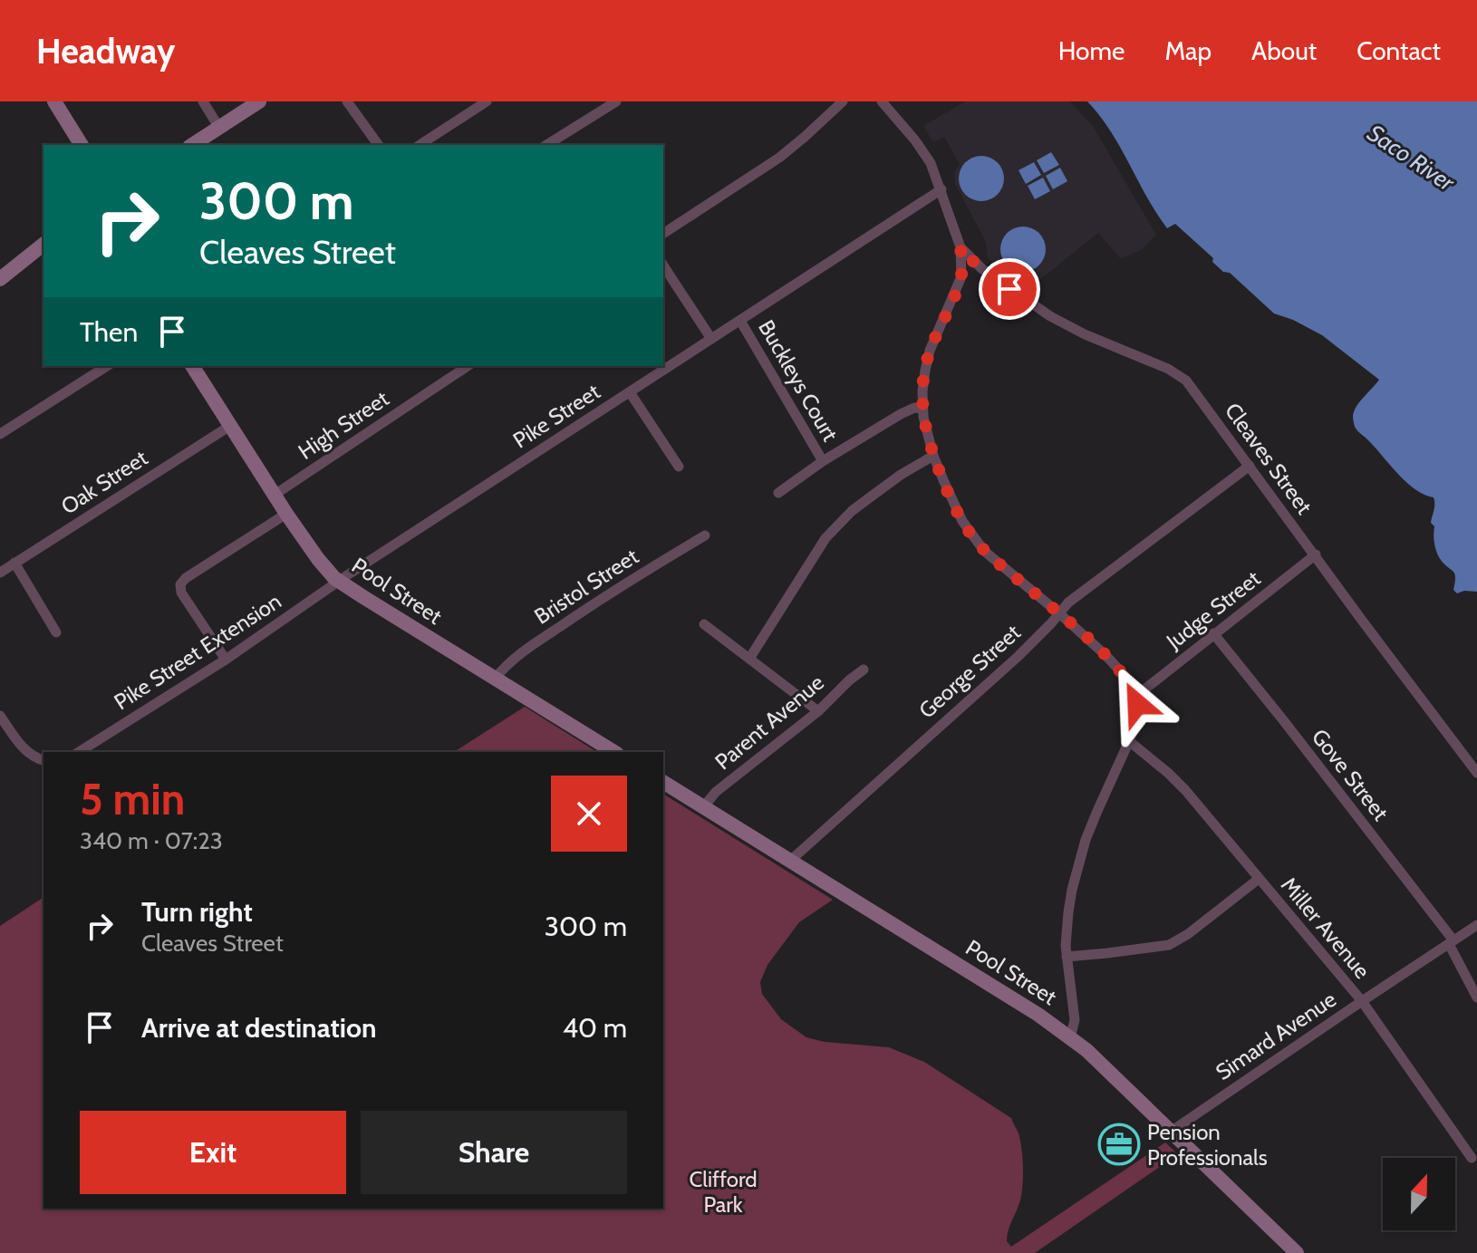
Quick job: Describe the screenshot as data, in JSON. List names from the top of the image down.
{
  "streets": {
    "main road": ["Pool Street"],
    "street": [
      "Buckleys Court",
      "Pike Street",
      "High Street",
      "Cleaves Street",
      "Oak Street",
      "Bristol Street",
      "Judge Street",
      "Pike Street Extension",
      "George Street",
      "Parent Avenue",
      "Gove Street",
      "Miller Avenue",
      "Simard Avenue"
    ]
  },
  "crossings": [
    ["Buckleys Court", "Pike Street"],
    ["Pike Street", "Pool Street"],
    ["Pike Street", "Pike Street Extension"],
    ["High Street", "Pool Street"],
    ["Cleaves Street", "Judge Street"],
    ["Cleaves Street", "George Street"],
    ["Oak Street", "Pool Street"],
    ["Bristol Street", "Pool Street"],
    ["Pool Street", "Pike Street Extension"],
    ["Pool Street", "George Street"],
    ["Pool Street", "Parent Avenue"],
    ["Pool Street", "Simard Avenue"],
    ["Judge Street", "Gove Street"],
    ["Gove Street", "Simard Avenue"],
    ["Miller Avenue", "Simard Avenue"]
  ],
  "water": ["Saco River"],
  "parks": ["Clifford Park"],
  "places": {
    "office": ["Pension Professionals"]
  },
  "north": "top",
  "page": {
    "header": "Headway",
    "nav": [
      "Home",
      "Map",
      "About",
      "Contact"
    ],
    "turn": ["300 m", "Cleaves Street"],
    "then": "Then",
    "heading": ["5 min", "340 m · 07:23"],
    "list": [
      {
        "name": "Turn right",
        "note": "Cleaves Street",
        "value": "300 m"
      },
      {
        "name": "Arrive at destination",
        "value": "40 m"
      }
    ],
    "buttons": ["Exit", "Share"]
  }
}
